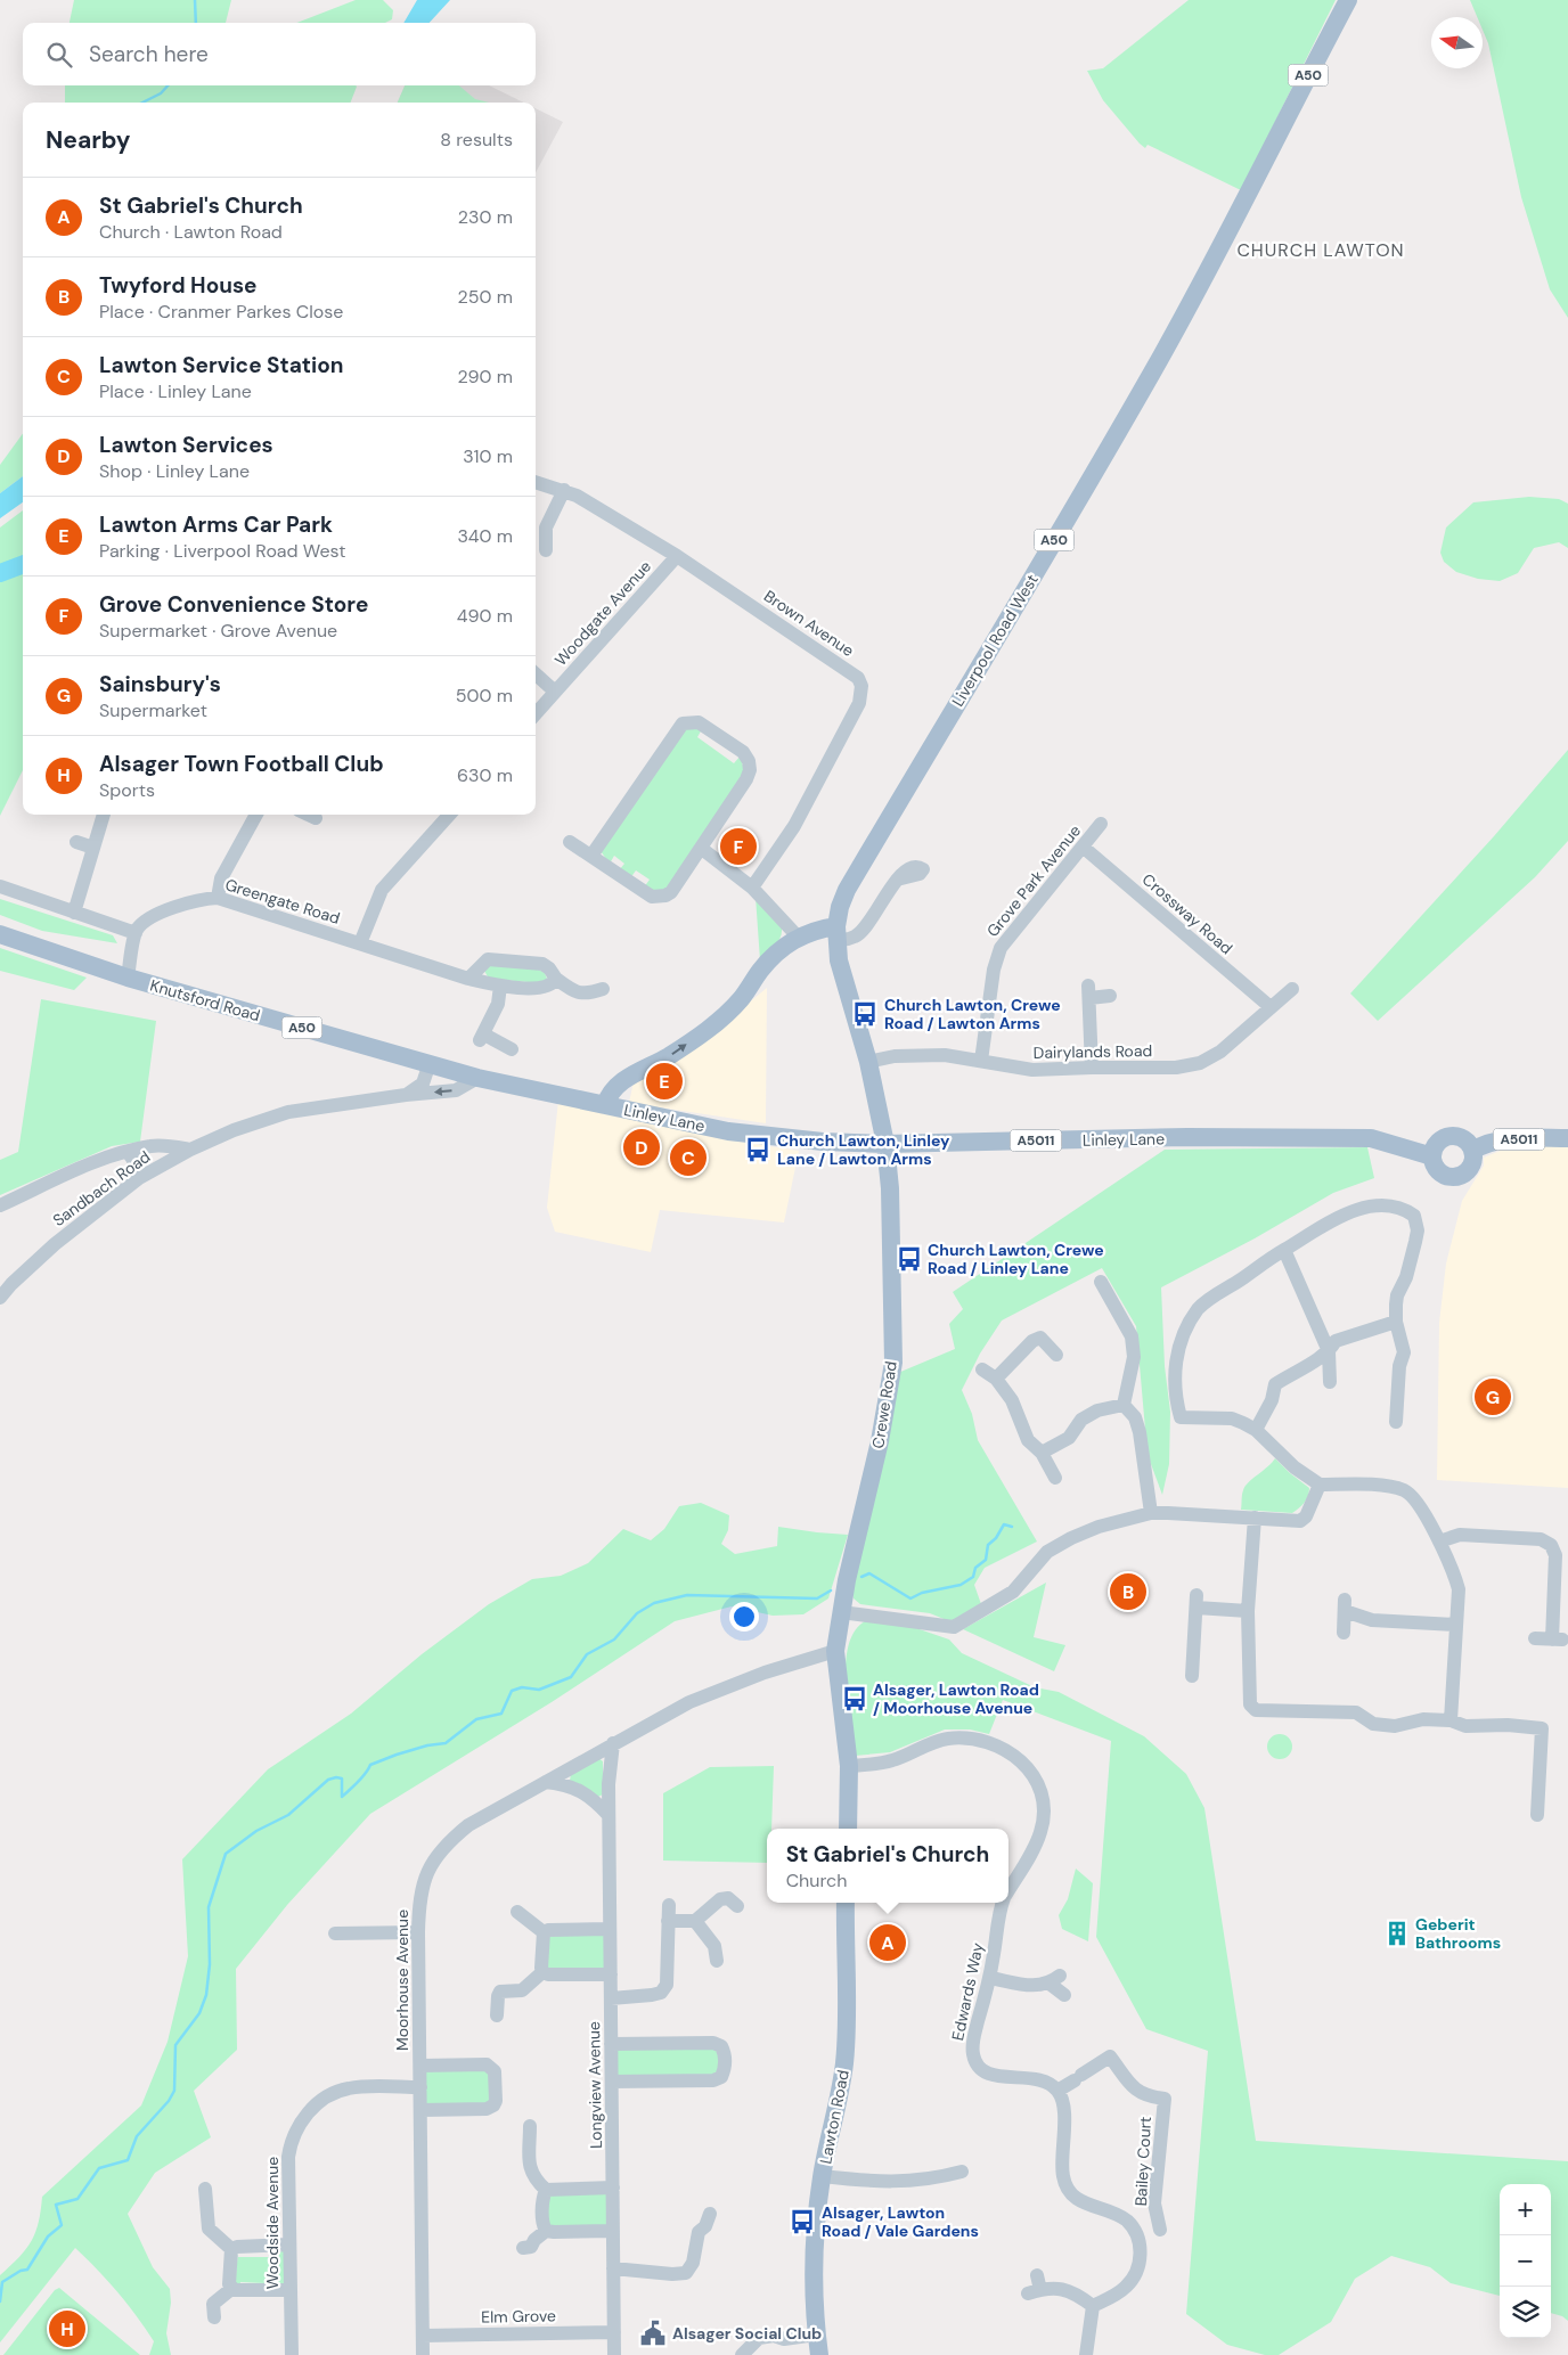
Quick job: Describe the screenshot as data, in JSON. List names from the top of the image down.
{
  "streets": {
    "main road": [
      "A50",
      "Liverpool Road West",
      "Knutsford Road",
      "Linley Lane",
      "A5011",
      "Crewe Road",
      "Lawton Road"
    ],
    "street": [
      "Woodgate Avenue",
      "Brown Avenue",
      "Grove Park Avenue",
      "Greengate Road",
      "Crossway Road",
      "Dairylands Road",
      "Sandbach Road",
      "Moorhouse Avenue",
      "Edwards Way",
      "Longview Avenue",
      "Bailey Court",
      "Woodside Avenue",
      "Elm Grove"
    ]
  },
  "crossings": [
    ["Woodgate Avenue", "Brown Avenue"],
    ["Liverpool Road West", "Crewe Road"],
    ["Grove Park Avenue", "Crossway Road"],
    ["Grove Park Avenue", "Dairylands Road"],
    ["Crossway Road", "Dairylands Road"],
    ["Knutsford Road", "Linley Lane"],
    ["Knutsford Road", "Sandbach Road"],
    ["Dairylands Road", "Crewe Road"],
    ["Linley Lane", "A5011"],
    ["Linley Lane", "Sandbach Road"],
    ["Linley Lane", "Crewe Road"],
    ["Moorhouse Avenue", "Longview Avenue"],
    ["Moorhouse Avenue", "Woodside Avenue"],
    ["Moorhouse Avenue", "Elm Grove"],
    ["Edwards Way", "Bailey Court"],
    ["Longview Avenue", "Elm Grove"]
  ],
  "districts": ["CHURCH LAWTON"],
  "places": {
    "bus stop": [
      "Church Lawton, Crewe Road / Lawton Arms",
      "Church Lawton, Linley Lane / Lawton Arms",
      "Church Lawton, Crewe Road / Linley Lane",
      "Alsager, Lawton Road / Moorhouse Avenue",
      "Alsager, Lawton Road / Vale Gardens"
    ],
    "building": ["Geberit Bathrooms"],
    "public building": ["Alsager Social Club"]
  },
  "north": "left",
  "page": {
    "search": "Search here",
    "heading": ["Nearby", "8 results"],
    "list": [
      {
        "mark": "A",
        "name": "St Gabriel's Church",
        "note": "Church · Lawton Road",
        "value": "230 m"
      },
      {
        "mark": "B",
        "name": "Twyford House",
        "note": "Place · Cranmer Parkes Close",
        "value": "250 m"
      },
      {
        "mark": "C",
        "name": "Lawton Service Station",
        "note": "Place · Linley Lane",
        "value": "290 m"
      },
      {
        "mark": "D",
        "name": "Lawton Services",
        "note": "Shop · Linley Lane",
        "value": "310 m"
      },
      {
        "mark": "E",
        "name": "Lawton Arms Car Park",
        "note": "Parking · Liverpool Road West",
        "value": "340 m"
      },
      {
        "mark": "F",
        "name": "Grove Convenience Store",
        "note": "Supermarket · Grove Avenue",
        "value": "490 m"
      },
      {
        "mark": "G",
        "name": "Sainsbury's",
        "note": "Supermarket",
        "value": "500 m"
      },
      {
        "mark": "H",
        "name": "Alsager Town Football Club",
        "note": "Sports",
        "value": "630 m"
      }
    ],
    "pins": [
      "F",
      "E",
      "D",
      "C",
      "G",
      "B",
      "A",
      "H"
    ],
    "popup": ["St Gabriel's Church", "Church"],
    "map_buttons": ["+", "−"]
  }
}
